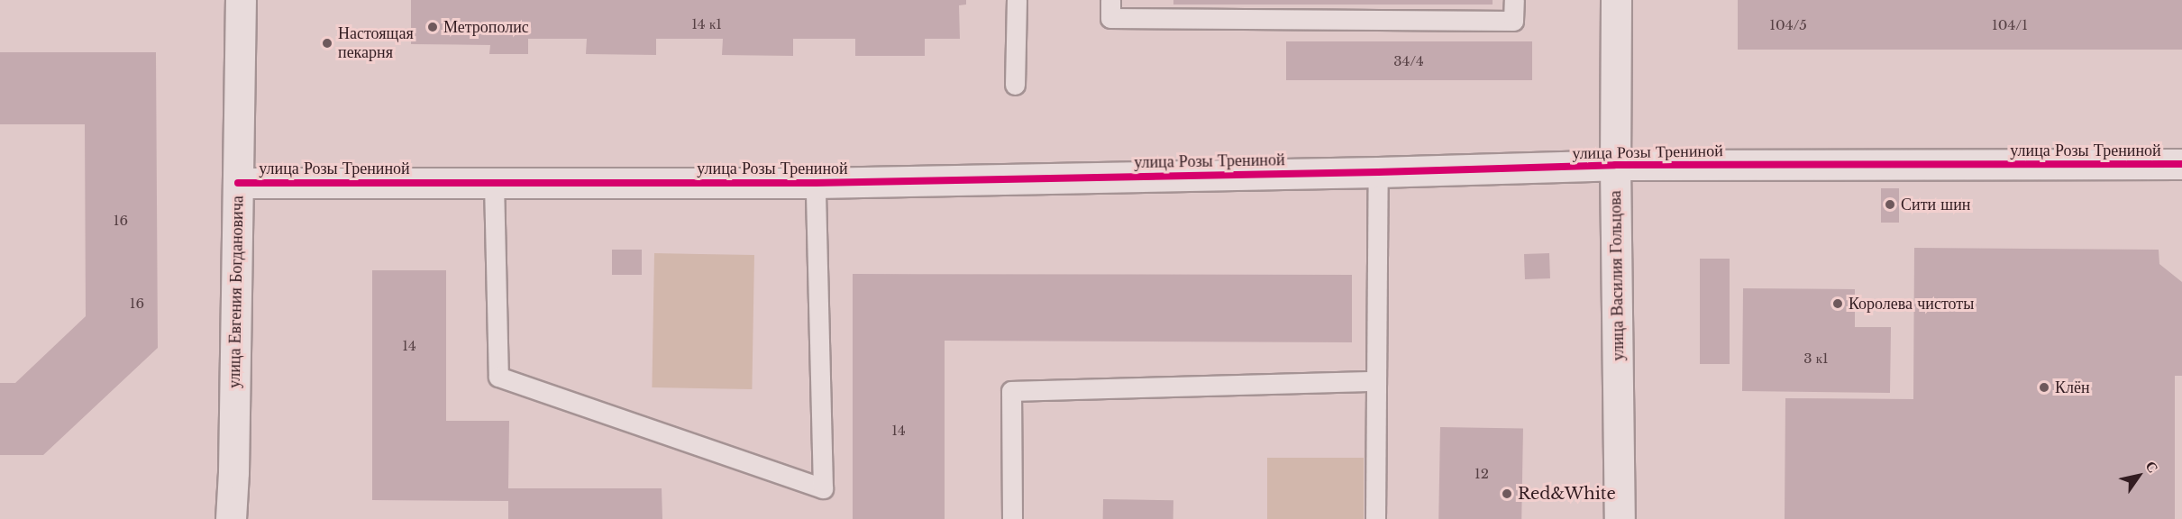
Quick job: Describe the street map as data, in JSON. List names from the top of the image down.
{
  "streets": {
    "street": ["улица Розы Трениной", "улица Василия Гольцова", "улица Евгения Богдановича"]
  },
  "crossings": [
    ["улица Розы Трениной", "улица Василия Гольцова"],
    ["улица Розы Трениной", "улица Евгения Богдановича"]
  ],
  "places": [
    "Метрополис",
    "Настоящая пекарня",
    "Сити шин",
    "Королева чистоты",
    "Клён",
    "Red&White"
  ],
  "house_numbers": [
    "14 к1",
    "104/5",
    "104/1",
    "34/4",
    "16",
    "16",
    "14",
    "3 к1",
    "14",
    "12"
  ],
  "north": "top right"
}
